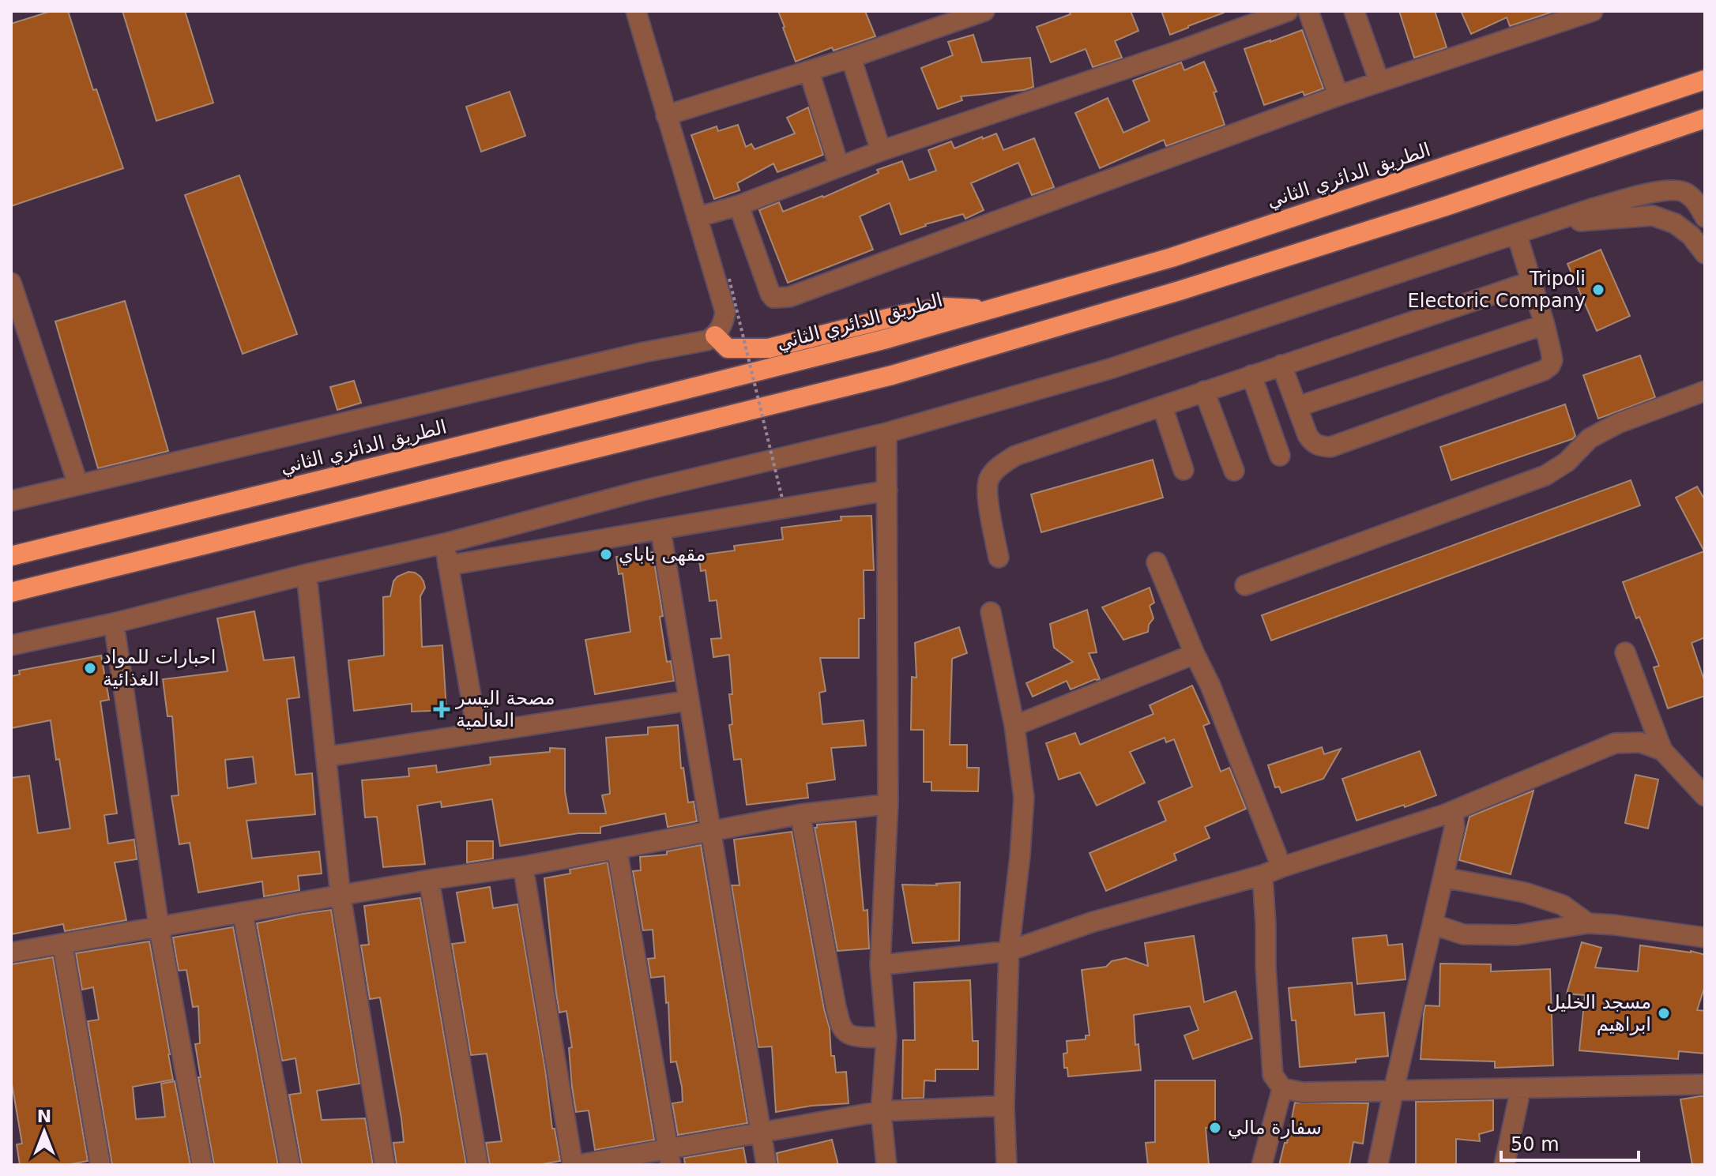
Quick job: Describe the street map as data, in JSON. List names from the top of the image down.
{
  "streets": {
    "highway": ["الطريق الدائري الثاني"]
  },
  "places": {
    "other": [
      "Tripoli Electoric Company",
      "مقهى باباي",
      "احبارات للمواد الغذائية",
      "مسجد الخليل ابراهيم",
      "سفارة مالي"
    ],
    "health": ["مصحة اليسر العالمية"]
  },
  "scale_bar": "50 m",
  "north": "top"
}
